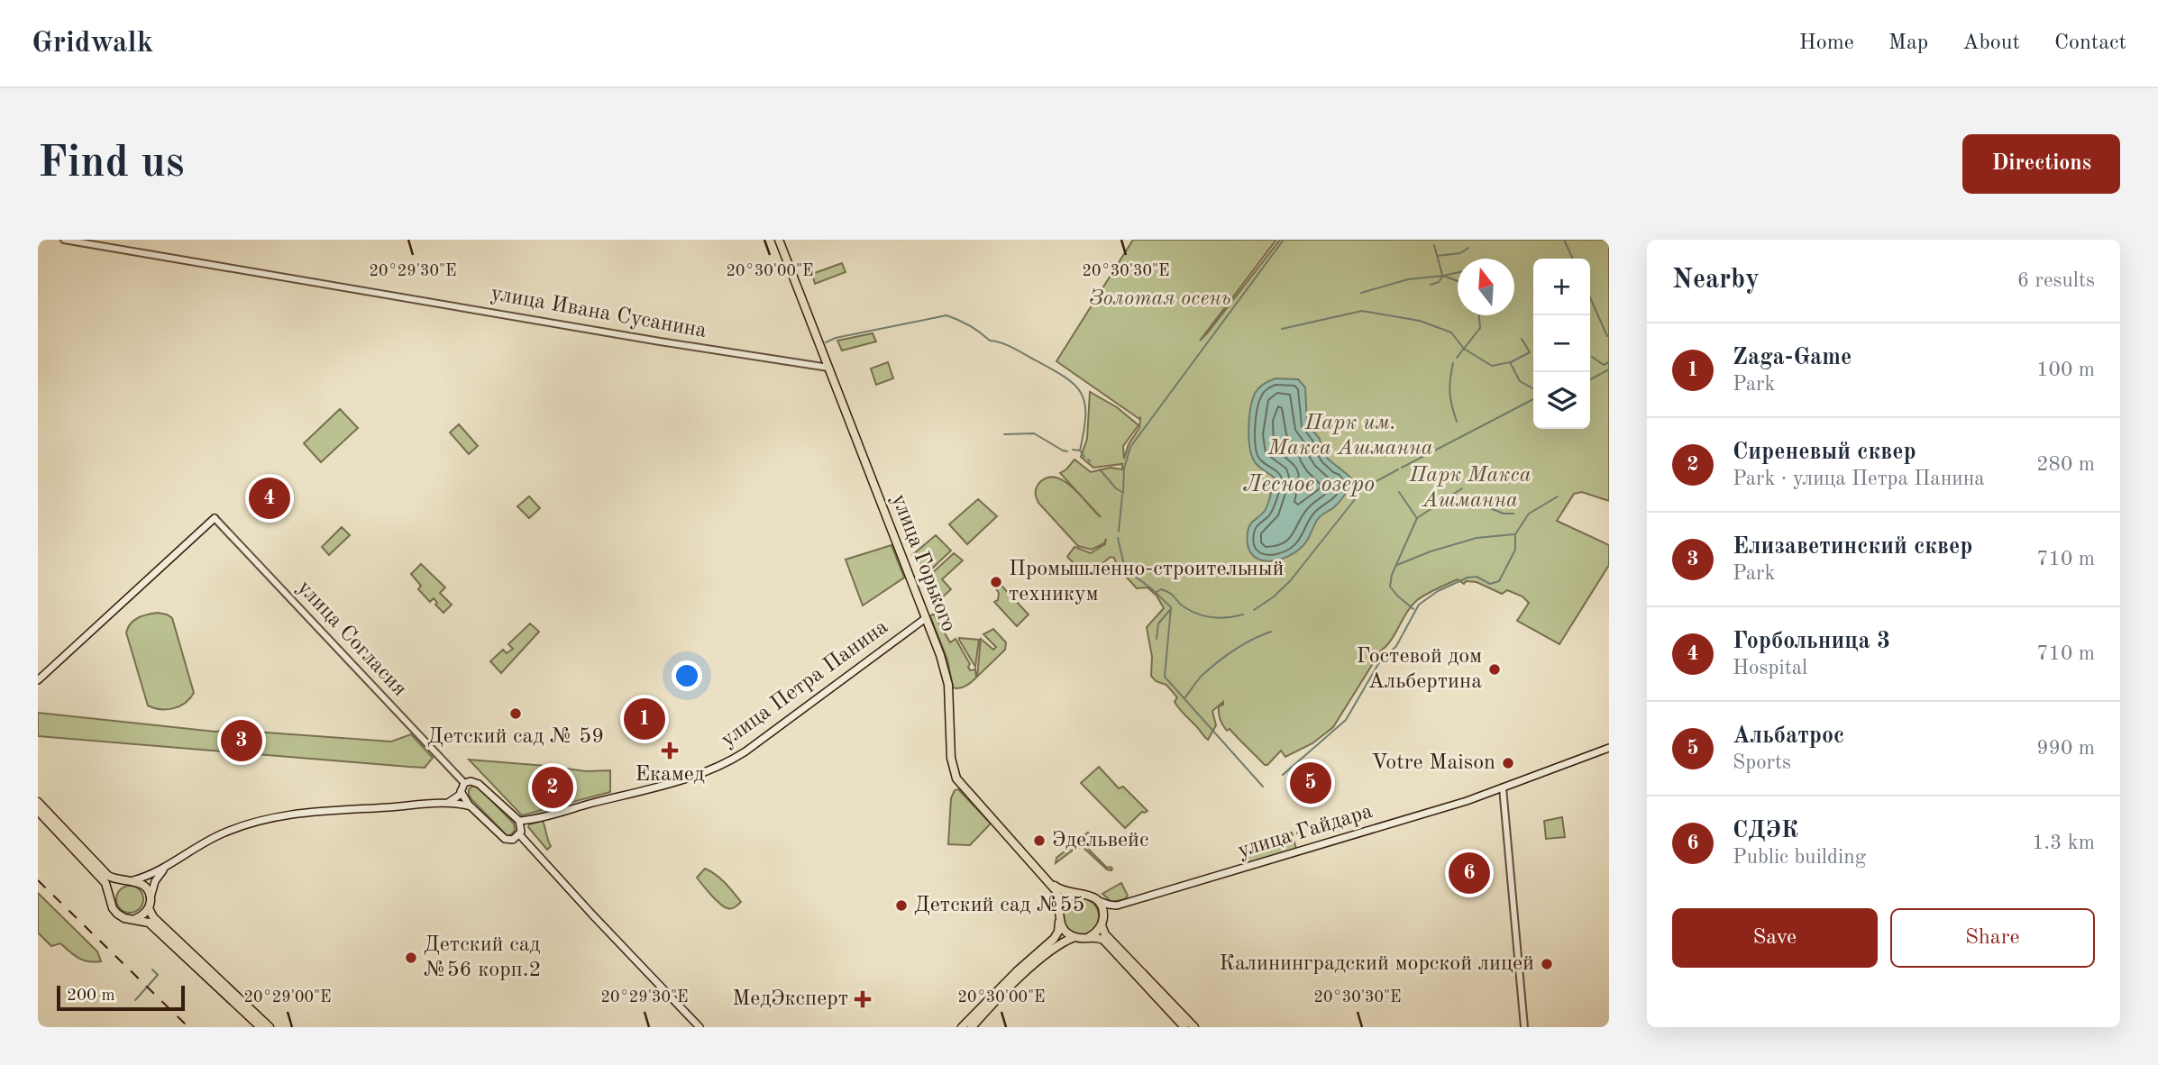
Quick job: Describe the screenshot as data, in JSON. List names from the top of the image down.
{
  "streets": {
    "main road": [
      "улица Горького",
      "улица Согласия",
      "улица Петра Панина",
      "улица Гайдара"
    ],
    "street": ["улица Ивана Сусанина"]
  },
  "crossings": [
    ["улица Ивана Сусанина", "улица Горького"],
    ["улица Горького", "улица Петра Панина"],
    ["улица Горького", "улица Гайдара"],
    ["улица Согласия", "улица Петра Панина"]
  ],
  "water": ["Лесное озеро"],
  "parks": ["Золотая осень", "Парк им. Макса Ашманна", "Парк Макса Ашманна"],
  "places": {
    "other": [
      "Промышленно-строительный техникум",
      "Гостевой дом Альбертина",
      "Детский сад № 59",
      "Votre Maison",
      "Эдельвейс",
      "Детский сад №55",
      "Детский сад №56 корп.2",
      "Калининградский морской лицей"
    ],
    "health": ["Екамед", "МедЭксперт"]
  },
  "scale_bar": "200 m",
  "north": "top",
  "page": {
    "header": "Gridwalk",
    "nav": [
      "Home",
      "Map",
      "About",
      "Contact"
    ],
    "buttons": [
      "Directions",
      ["Save", "Share"]
    ],
    "title": "Find us",
    "heading": ["Nearby", "6 results"],
    "map_buttons": ["+", "−"],
    "list": [
      {
        "mark": "1",
        "name": "Zaga-Game",
        "note": "Park",
        "value": "100 m"
      },
      {
        "mark": "2",
        "name": "Сиреневый сквер",
        "note": "Park · улица Петра Панина",
        "value": "280 m"
      },
      {
        "mark": "3",
        "name": "Елизаветинский сквер",
        "note": "Park",
        "value": "710 m"
      },
      {
        "mark": "4",
        "name": "Горбольница 3",
        "note": "Hospital",
        "value": "710 m"
      },
      {
        "mark": "5",
        "name": "Альбатрос",
        "note": "Sports",
        "value": "990 m"
      },
      {
        "mark": "6",
        "name": "СДЭК",
        "note": "Public building",
        "value": "1.3 km"
      }
    ],
    "pins": [
      "4",
      "1",
      "3",
      "5",
      "2",
      "6"
    ],
    "scale": "200 m"
  },
  "coordinates": [
    "20°30'30\"E",
    "20°29'30\"E",
    "20°30'00\"E",
    "20°29'00\"E"
  ]
}
